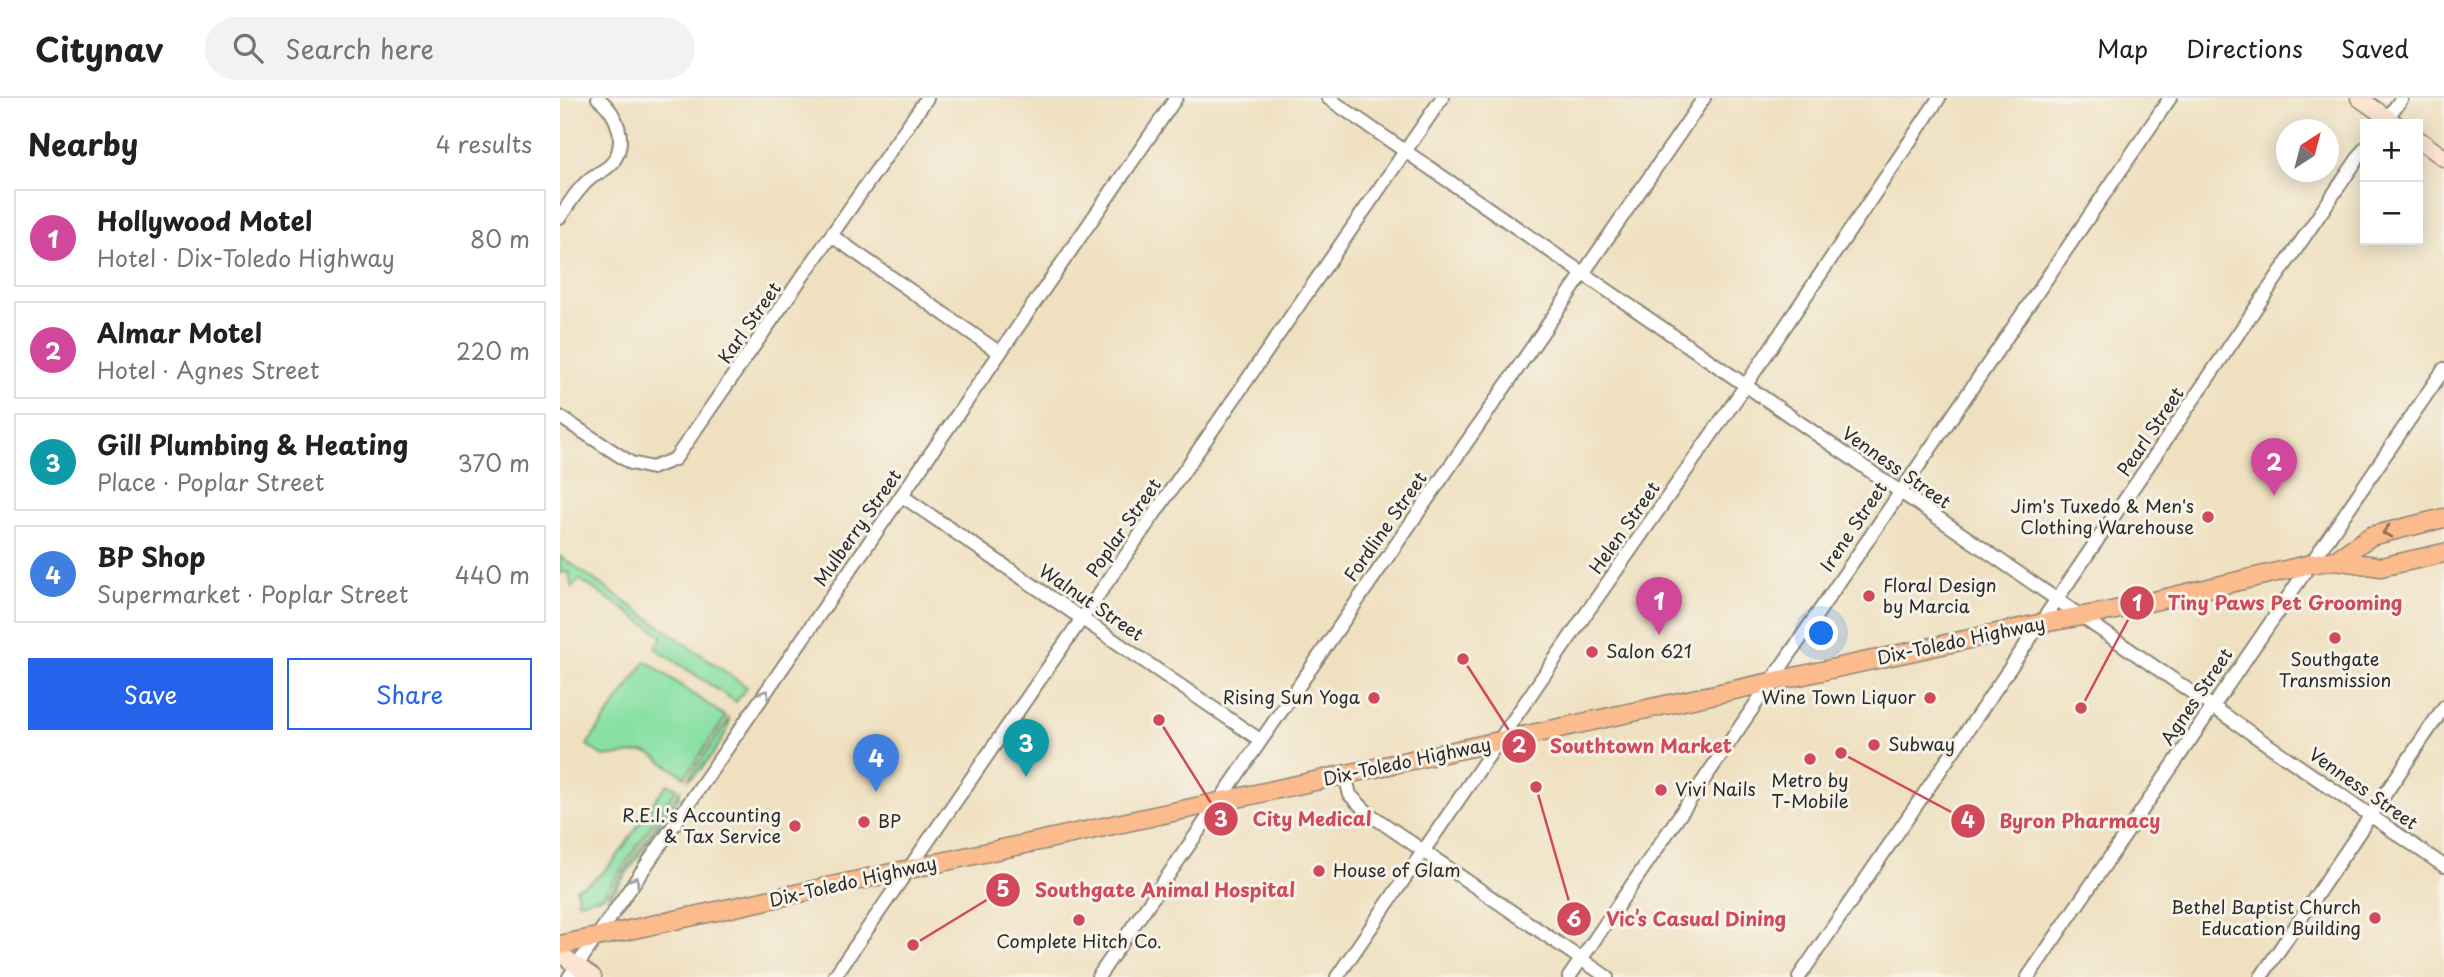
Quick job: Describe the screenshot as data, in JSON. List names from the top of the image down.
{
  "streets": {
    "main road": ["Dix-Toledo Highway"],
    "street": [
      "Karl Street",
      "Pearl Street",
      "Venness Street",
      "Fordline Street",
      "Irene Street",
      "Mulberry Street",
      "Poplar Street",
      "Helen Street",
      "Walnut Street",
      "Agnes Street"
    ]
  },
  "crossings": [
    ["Pearl Street", "Venness Street"],
    ["Pearl Street", "Dix-Toledo Highway"],
    ["Venness Street", "Fordline Street"],
    ["Venness Street", "Irene Street"],
    ["Venness Street", "Poplar Street"],
    ["Venness Street", "Helen Street"],
    ["Venness Street", "Dix-Toledo Highway"],
    ["Venness Street", "Agnes Street"],
    ["Fordline Street", "Walnut Street"],
    ["Fordline Street", "Dix-Toledo Highway"],
    ["Irene Street", "Dix-Toledo Highway"],
    ["Mulberry Street", "Walnut Street"],
    ["Mulberry Street", "Dix-Toledo Highway"],
    ["Poplar Street", "Walnut Street"],
    ["Poplar Street", "Dix-Toledo Highway"],
    ["Helen Street", "Dix-Toledo Highway"],
    ["Dix-Toledo Highway", "Agnes Street"]
  ],
  "one_way": ["Mulberry Street"],
  "places": [
    "Jim's Tuxedo & Men's Clothing Warehouse",
    "Floral Design by Marcia",
    "Southgate Transmission",
    "Salon 621",
    "Southtown Market",
    "Rising Sun Yoga",
    "Wine Town Liquor",
    "Tiny Paws Pet Grooming",
    "City Medical",
    "Subway",
    "Byron Pharmacy",
    "Metro by T-Mobile",
    "Vic’s Casual Dining",
    "Vivi Nails",
    "BP",
    "R.E.I.'s Accounting & Tax Service",
    "House of Glam",
    "Bethel Baptist Church Education Building",
    "Complete Hitch Co.",
    "Southgate Animal Hospital"
  ],
  "north": "top right",
  "page": {
    "header": "Citynav",
    "search": "Search here",
    "nav": ["Map", "Directions", "Saved"],
    "heading": ["Nearby", "4 results"],
    "map_buttons": ["+", "−"],
    "list": [
      {
        "mark": "1",
        "name": "Hollywood Motel",
        "note": "Hotel · Dix-Toledo Highway",
        "value": "80 m"
      },
      {
        "mark": "2",
        "name": "Almar Motel",
        "note": "Hotel · Agnes Street",
        "value": "220 m"
      },
      {
        "mark": "3",
        "name": "Gill Plumbing & Heating",
        "note": "Place · Poplar Street",
        "value": "370 m"
      },
      {
        "mark": "4",
        "name": "BP Shop",
        "note": "Supermarket · Poplar Street",
        "value": "440 m"
      }
    ],
    "pins": [
      "2",
      "1",
      "3",
      "4"
    ],
    "buttons": ["Save", "Share"]
  }
}
